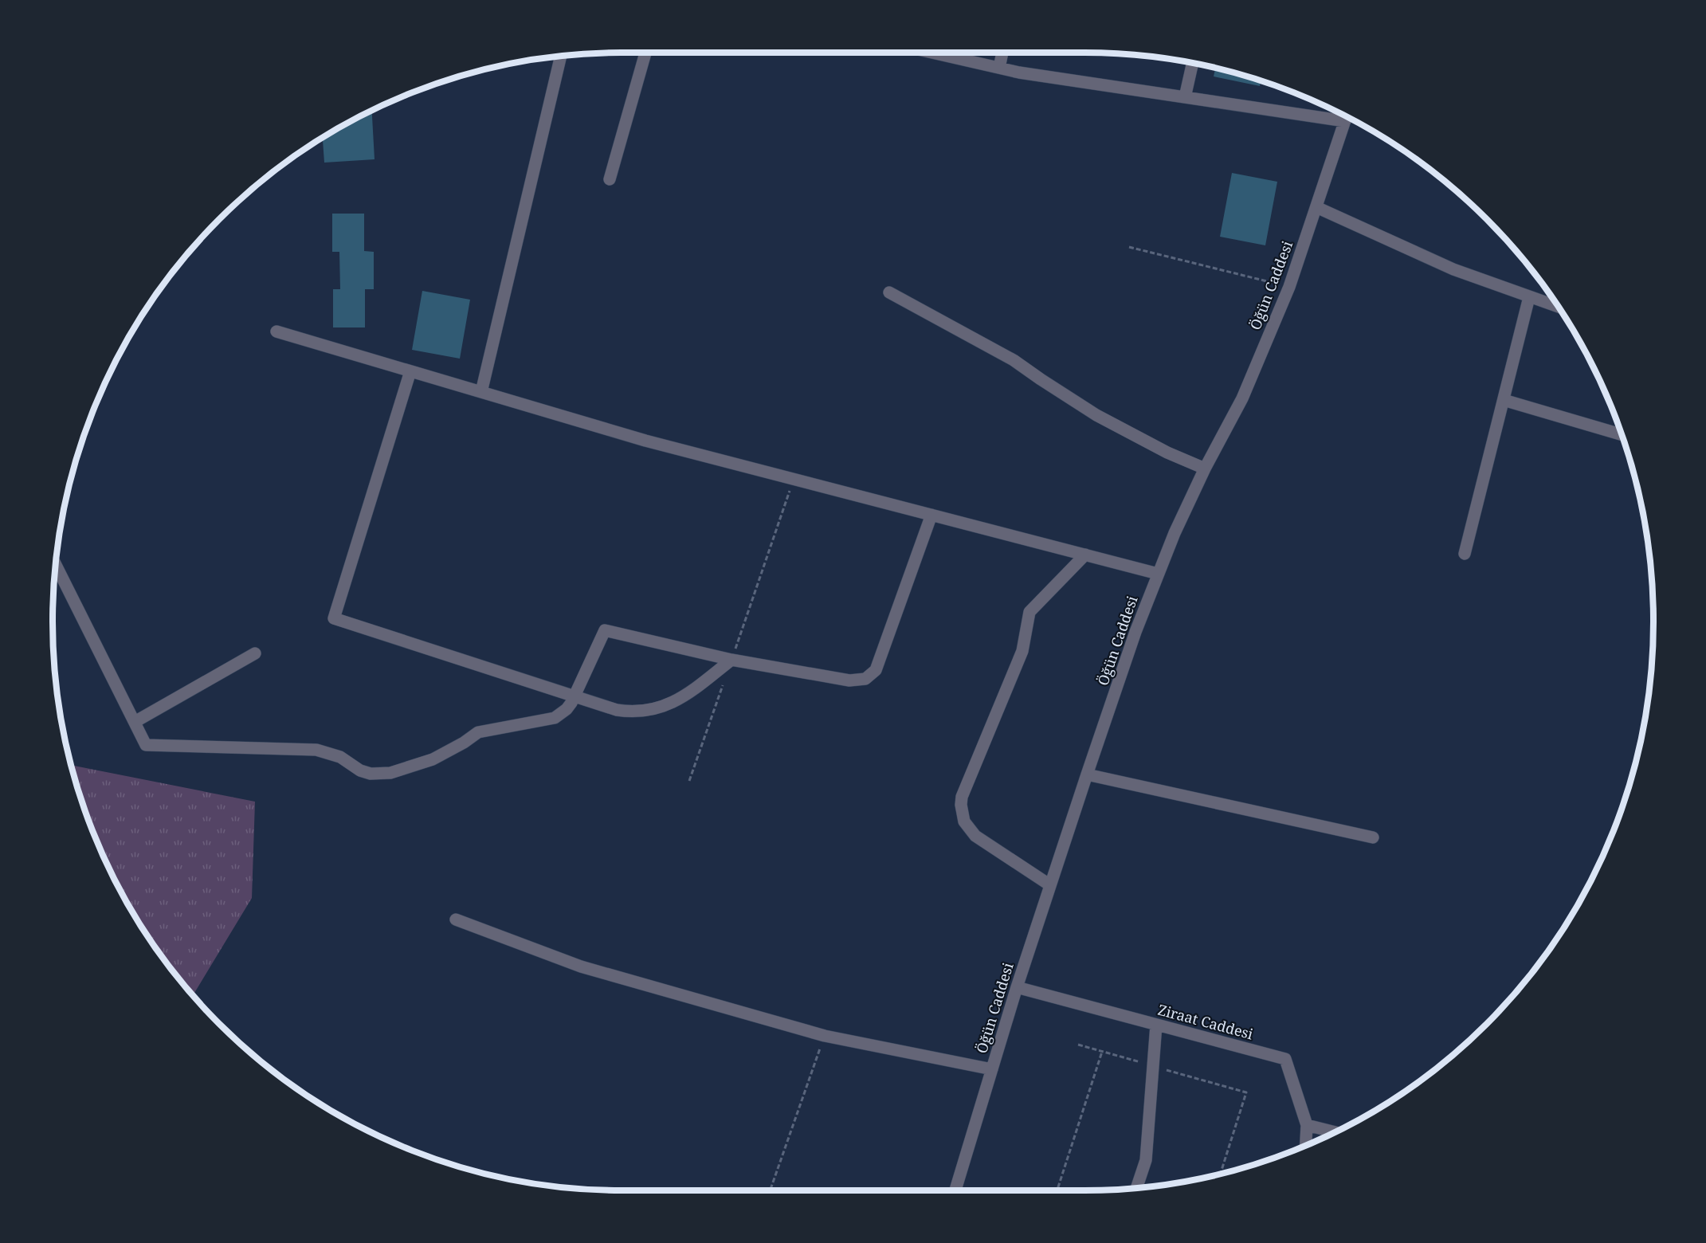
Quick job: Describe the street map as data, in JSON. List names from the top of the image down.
{
  "streets": {
    "street": ["Öğün Caddesi", "Ziraat Caddesi"]
  },
  "crossings": [
    ["Öğün Caddesi", "Ziraat Caddesi"]
  ]
}
